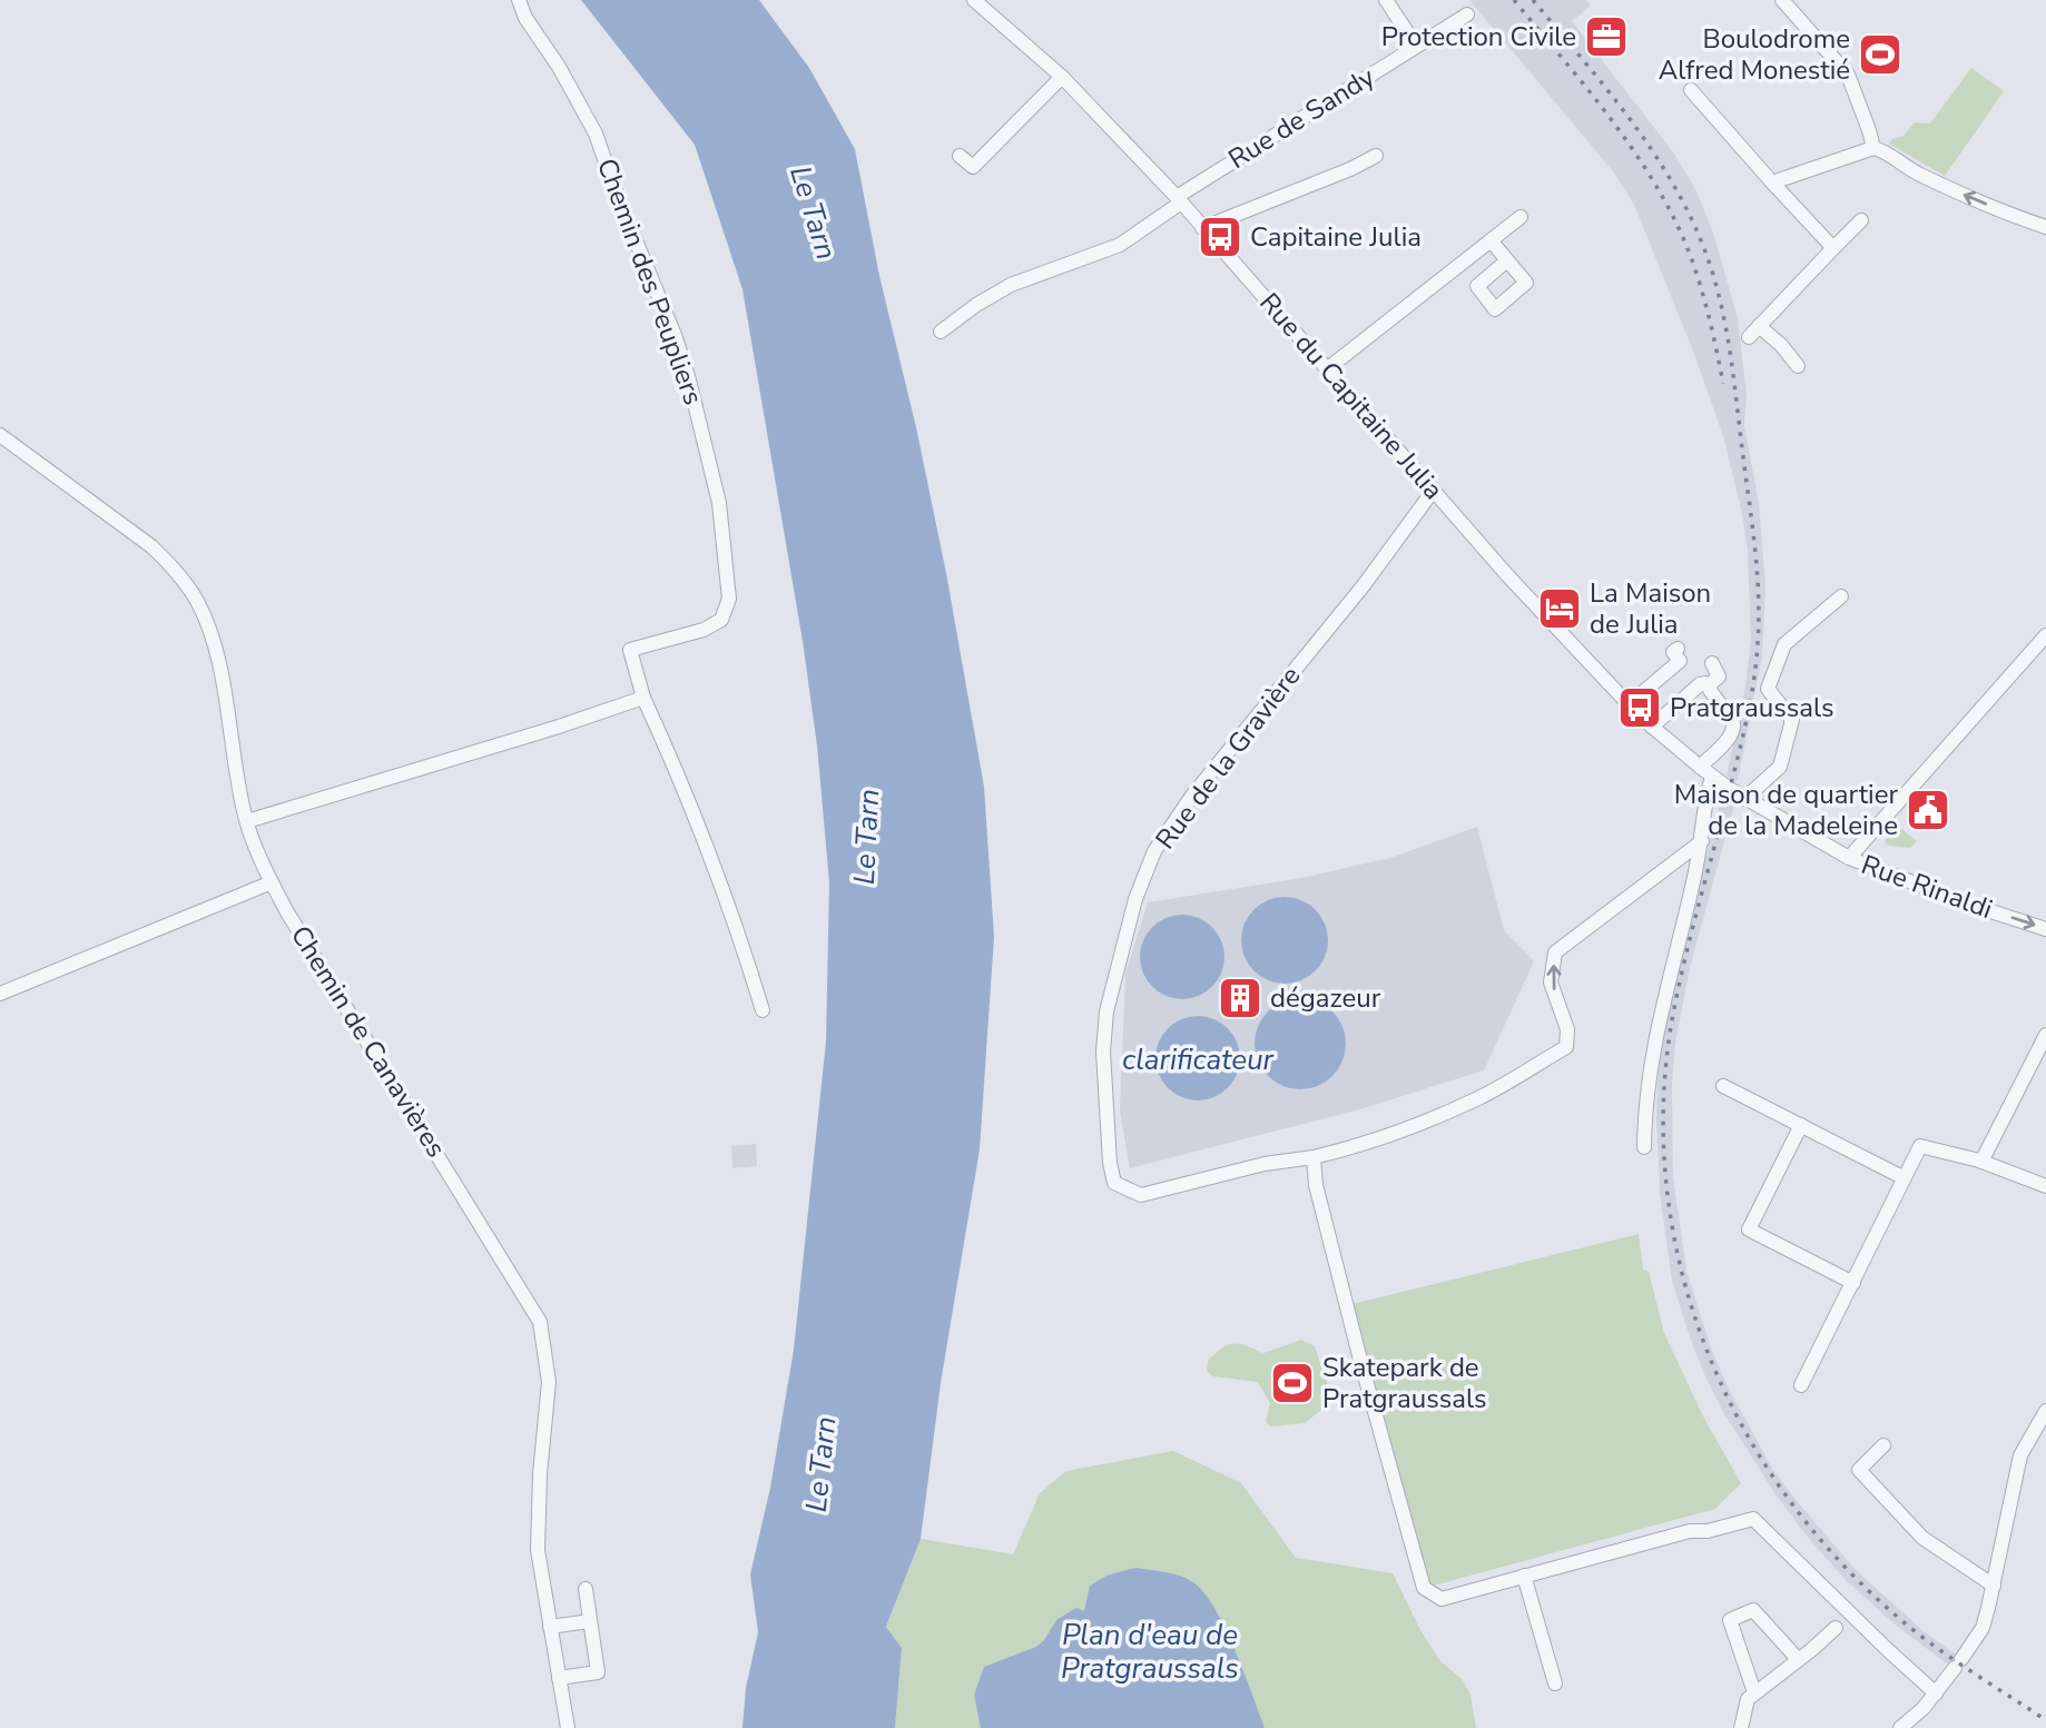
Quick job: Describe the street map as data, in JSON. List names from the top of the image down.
{
  "streets": {
    "street": [
      "Rue de Sandy",
      "Chemin des Peupliers",
      "Rue du Capitaine Julia",
      "Rue de la Gravière",
      "Rue Rinaldi",
      "Chemin de Canavières"
    ]
  },
  "crossings": [
    ["Rue de Sandy", "Rue du Capitaine Julia"],
    ["Rue du Capitaine Julia", "Rue de la Gravière"],
    ["Rue du Capitaine Julia", "Rue Rinaldi"]
  ],
  "one_way": ["Rue Rinaldi"],
  "water": ["Le Tarn", "clarificateur", "Plan d'eau de Pratgraussals"],
  "places": {
    "office": ["Protection Civile"],
    "sports": ["Boulodrome Alfred Monestié", "Skatepark de Pratgraussals"],
    "bus stop": ["Capitaine Julia", "Pratgraussals"],
    "hotel": ["La Maison de Julia"],
    "public building": ["Maison de quartier de la Madeleine"],
    "building": ["dégazeur"]
  }
}
